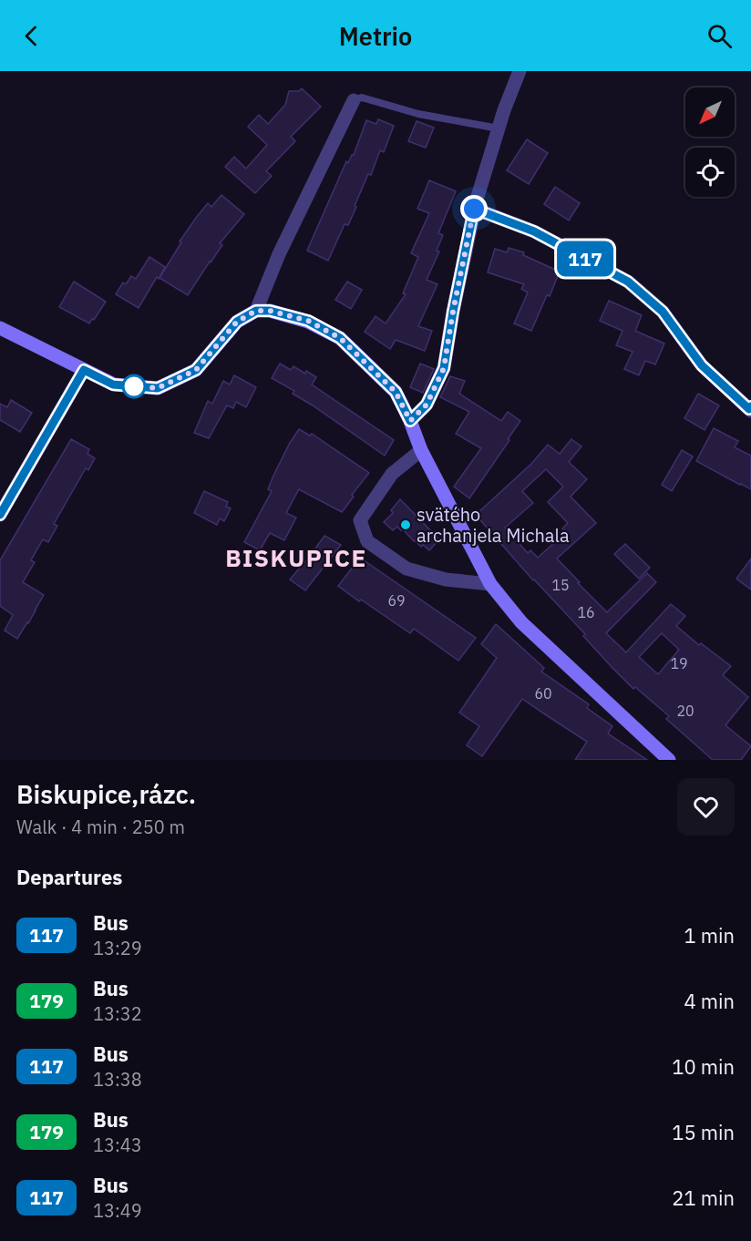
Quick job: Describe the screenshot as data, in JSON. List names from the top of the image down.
{
  "districts": ["BISKUPICE"],
  "places": ["svätého archanjela Michala"],
  "lines": ["bus line 117"],
  "house_numbers": [
    "15",
    "69",
    "16",
    "19",
    "60",
    "20"
  ],
  "north": "bottom left",
  "page": {
    "header": "Metrio",
    "on_map": "117",
    "heading": [
      ["Biskupice,rázc.", "Walk · 4 min · 250 m"],
      "Departures"
    ],
    "list": [
      {
        "mark": "117",
        "name": "Bus",
        "note": "13:29",
        "value": "1 min"
      },
      {
        "mark": "179",
        "name": "Bus",
        "note": "13:32",
        "value": "4 min"
      },
      {
        "mark": "117",
        "name": "Bus",
        "note": "13:38",
        "value": "10 min"
      },
      {
        "mark": "179",
        "name": "Bus",
        "note": "13:43",
        "value": "15 min"
      },
      {
        "mark": "117",
        "name": "Bus",
        "note": "13:49",
        "value": "21 min"
      }
    ]
  }
}
